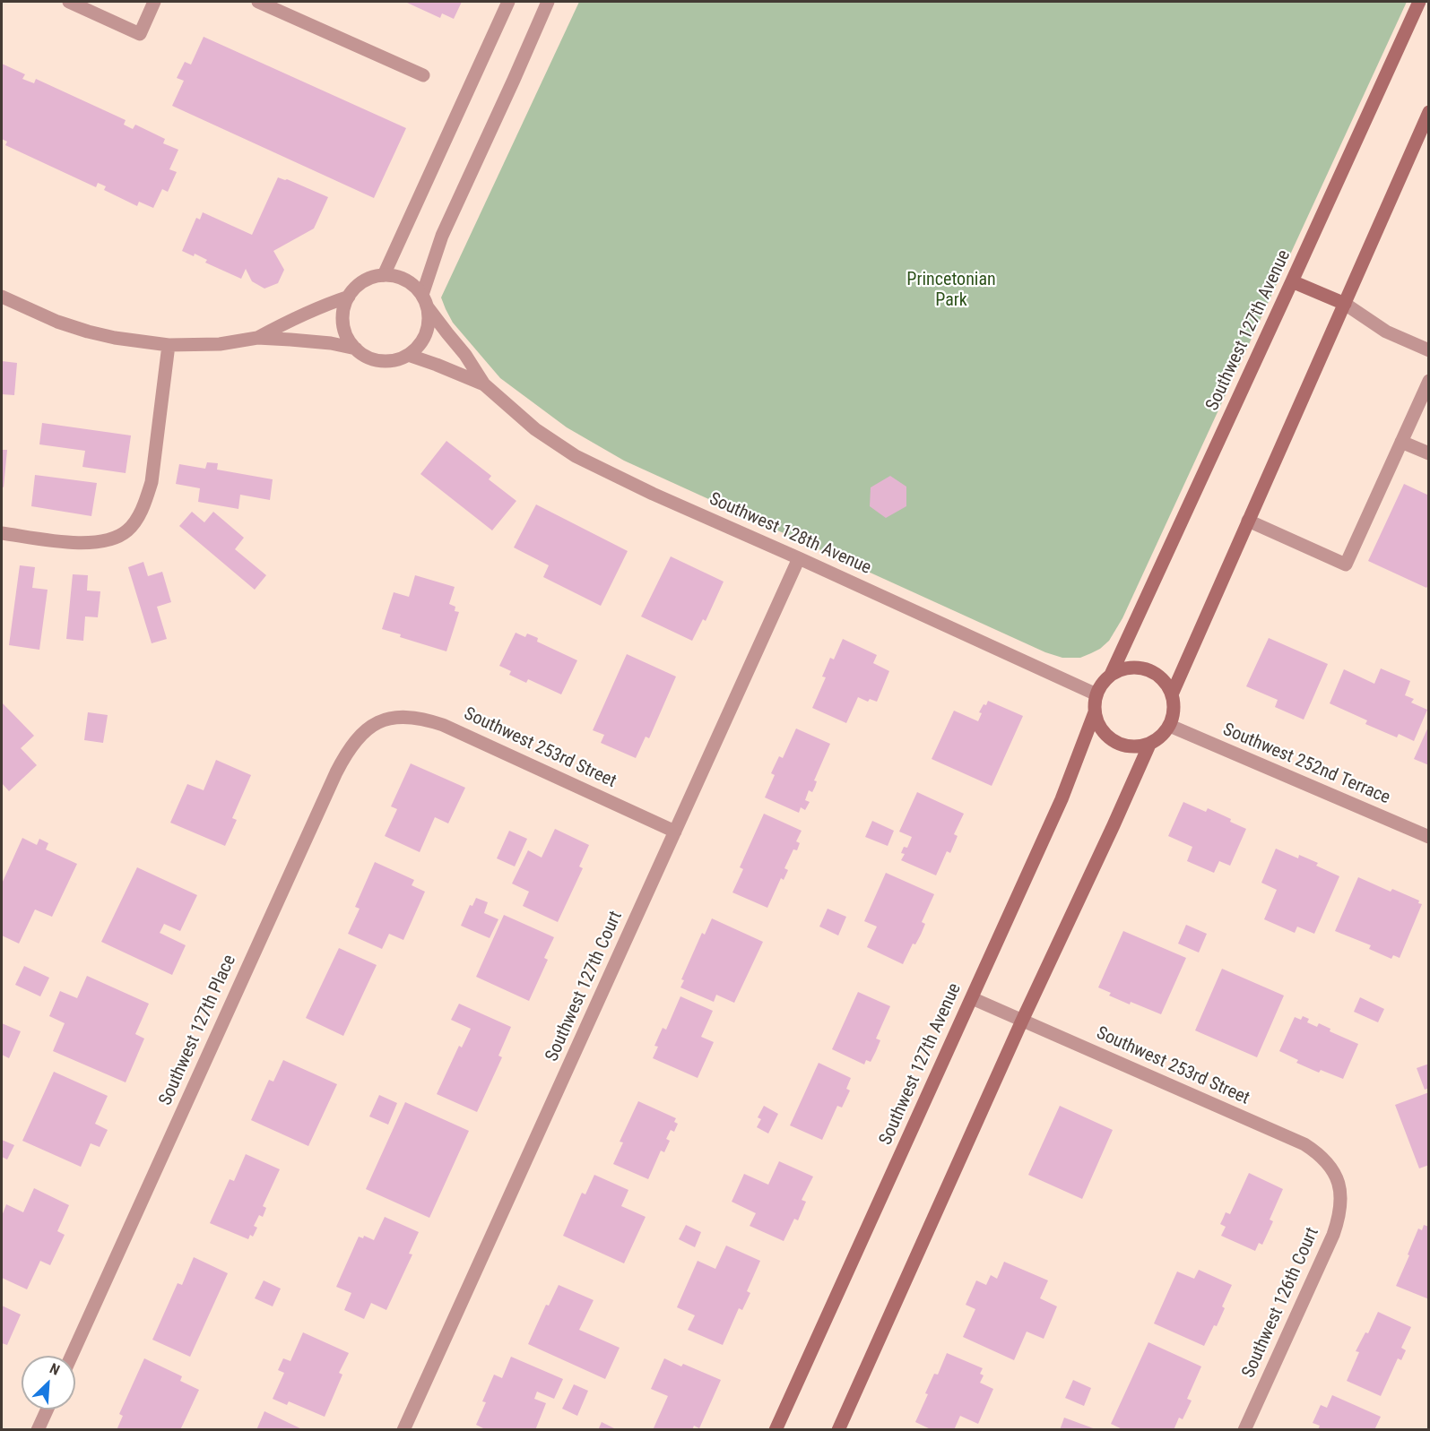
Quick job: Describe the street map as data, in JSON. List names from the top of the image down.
{
  "streets": {
    "street": [
      "Southwest 127th Avenue",
      "Southwest 128th Avenue",
      "Southwest 253rd Street",
      "Southwest 252nd Terrace",
      "Southwest 127th Court",
      "Southwest 127th Place",
      "Southwest 126th Court"
    ]
  },
  "crossings": [
    ["Southwest 127th Avenue", "Southwest 128th Avenue"],
    ["Southwest 127th Avenue", "Southwest 253rd Street"],
    ["Southwest 127th Avenue", "Southwest 252nd Terrace"],
    ["Southwest 128th Avenue", "Southwest 252nd Terrace"],
    ["Southwest 128th Avenue", "Southwest 127th Court"],
    ["Southwest 253rd Street", "Southwest 127th Court"],
    ["Southwest 253rd Street", "Southwest 127th Place"],
    ["Southwest 253rd Street", "Southwest 126th Court"]
  ],
  "parks": ["Princetonian Park"],
  "north": "top right"
}
